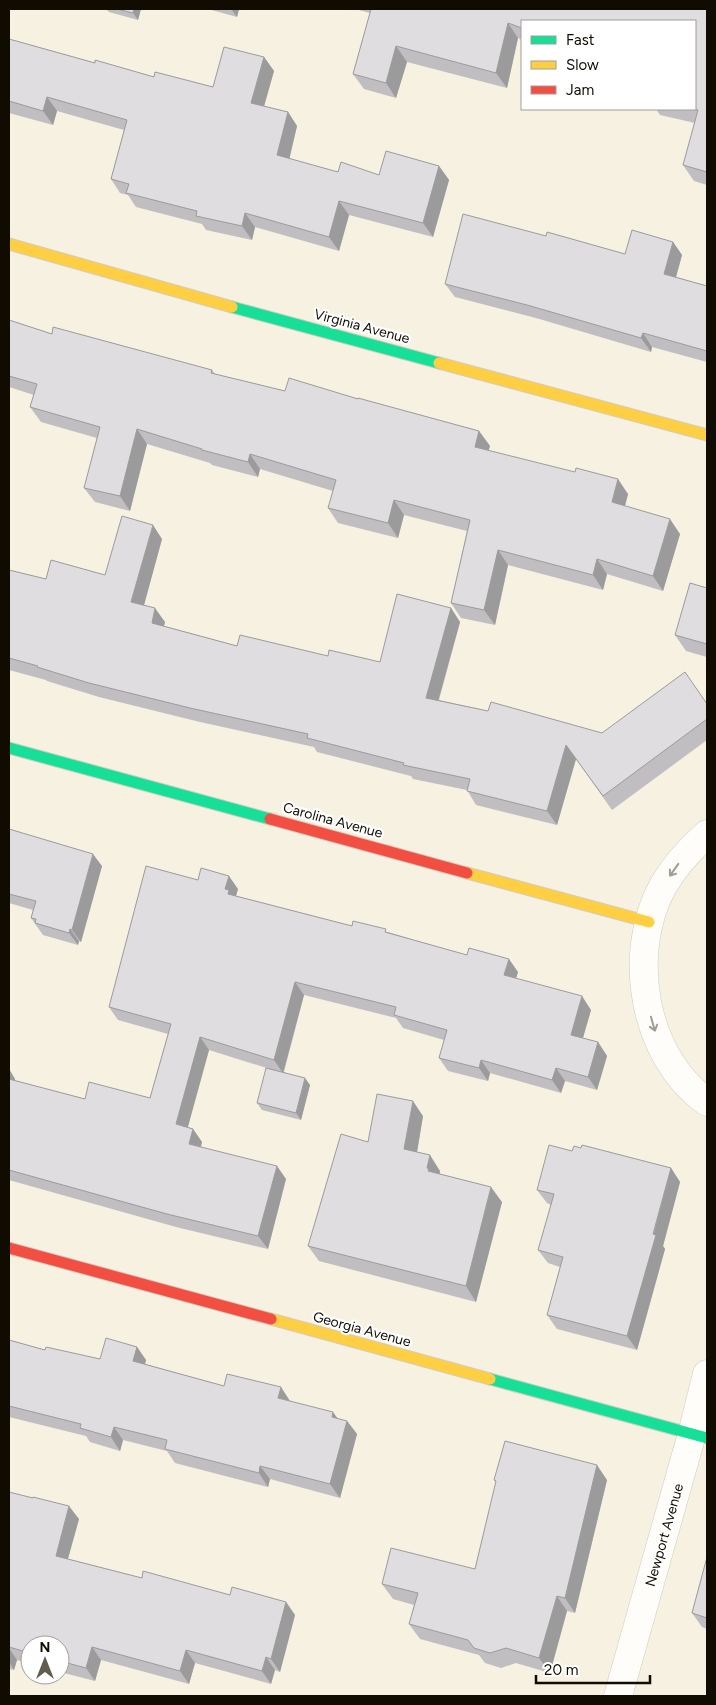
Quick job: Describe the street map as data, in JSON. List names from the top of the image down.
{
  "streets": {
    "street": [
      "Virginia Avenue",
      "Carolina Avenue",
      "Georgia Avenue",
      "Newport Avenue"
    ]
  },
  "crossings": [
    ["Georgia Avenue", "Newport Avenue"]
  ],
  "legend": ["Fast", "Slow", "Jam"],
  "scale_bar": "20 m",
  "north": "top"
}
